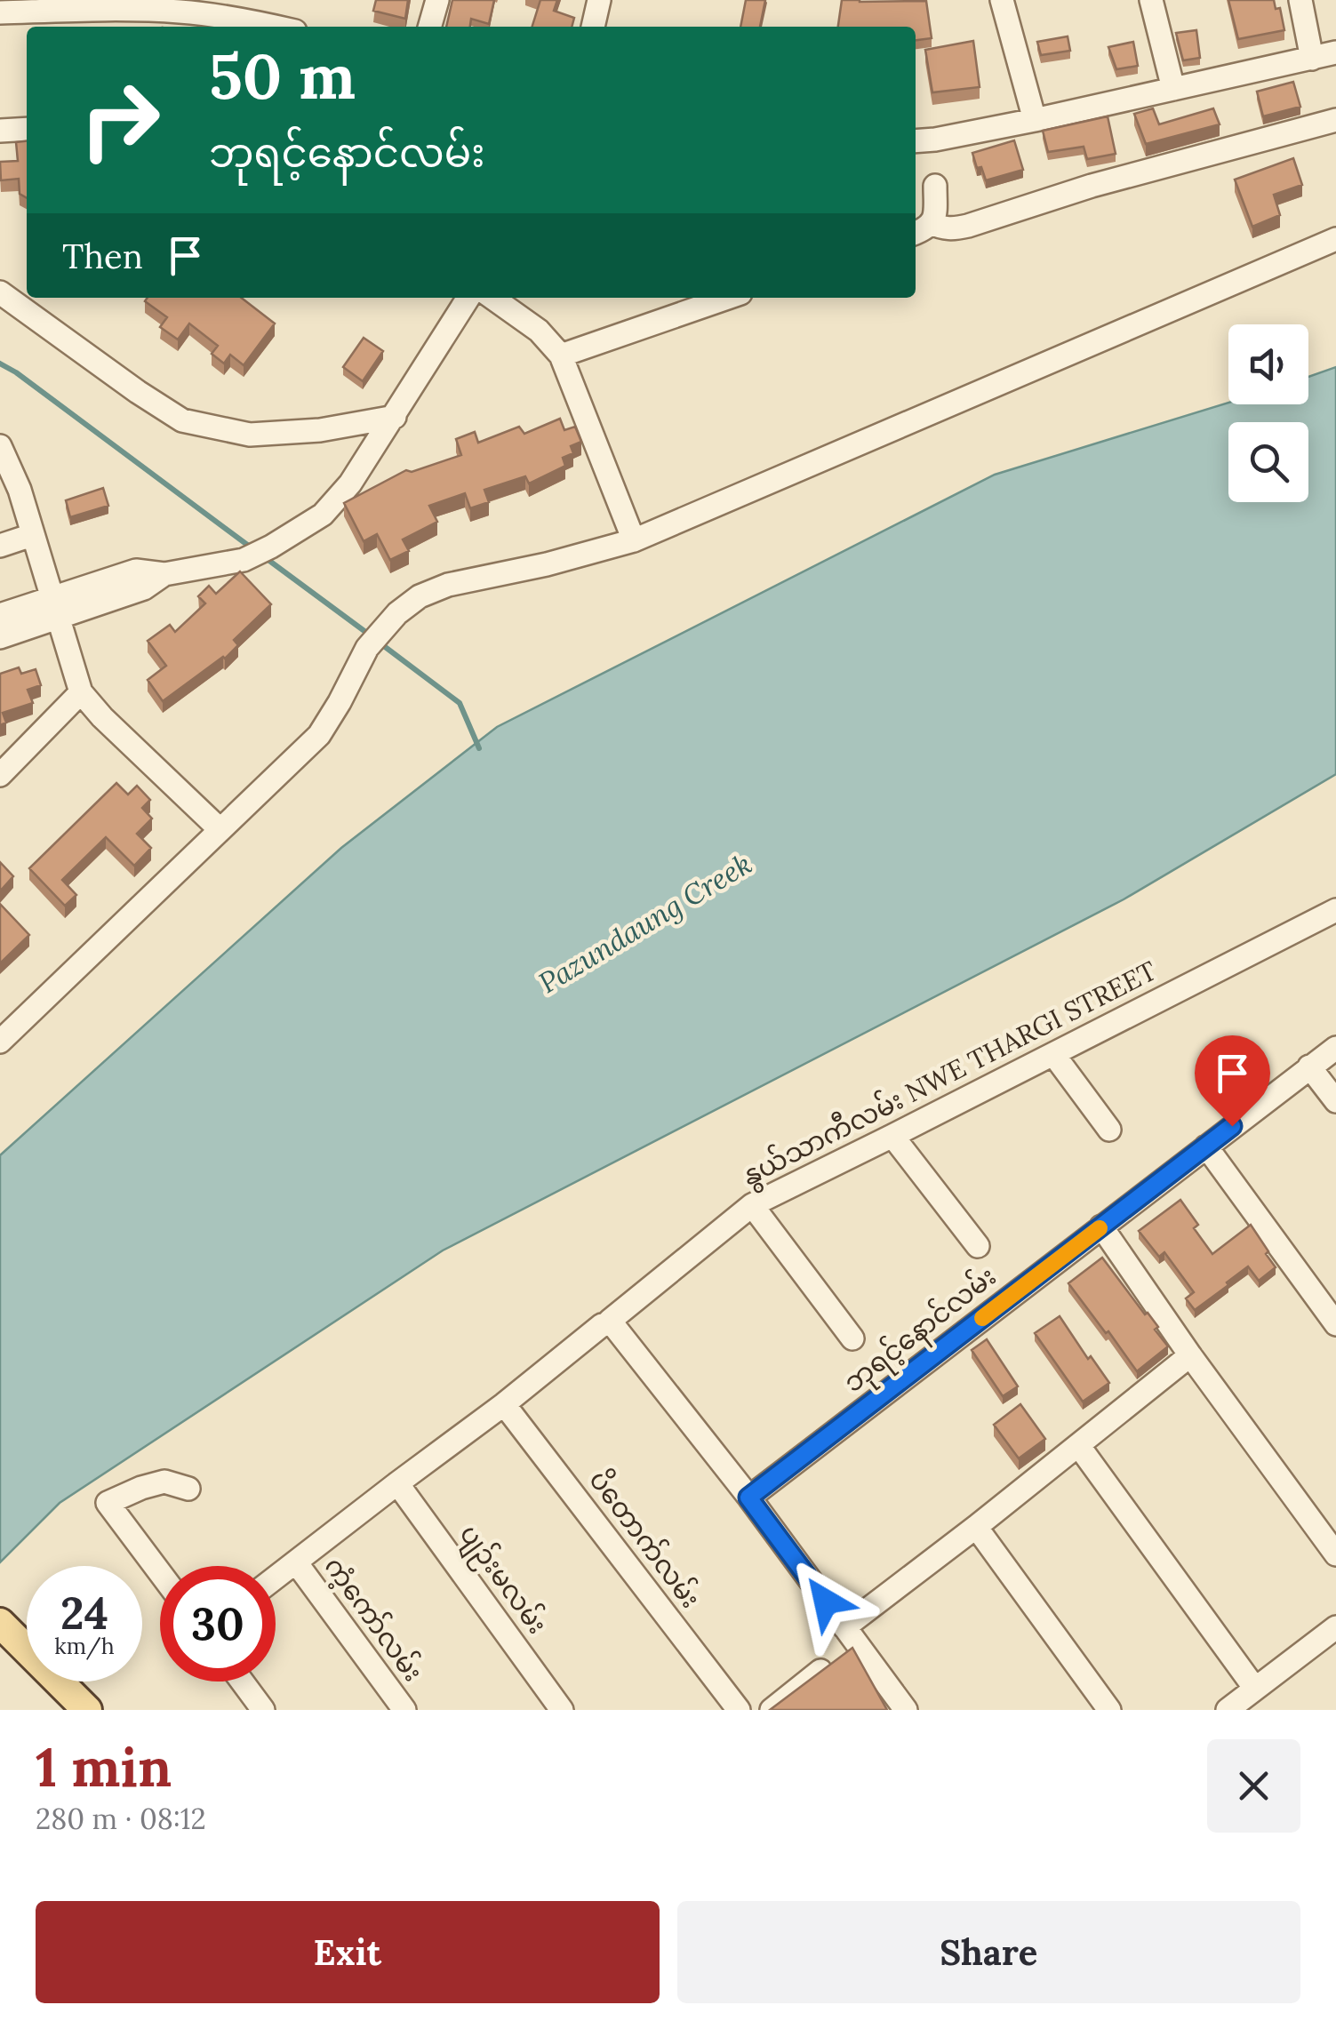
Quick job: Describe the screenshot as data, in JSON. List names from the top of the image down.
{
  "streets": {
    "street": [
      "နွယ်သာကီလမ်း NWE THARGI STREET",
      "ဘုရင့်နောင်လမ်း",
      "ပိတောက်လမ်း",
      "ပျဉ်းမလမ်း",
      "ကံ့ကော်လမ်း"
    ]
  },
  "crossings": [
    ["နွယ်သာကီလမ်း NWE THARGI STREET", "ပိတောက်လမ်း"],
    ["နွယ်သာကီလမ်း NWE THARGI STREET", "ပျဉ်းမလမ်း"],
    ["နွယ်သာကီလမ်း NWE THARGI STREET", "ကံ့ကော်လမ်း"]
  ],
  "water": ["Pazundaung Creek"],
  "page": {
    "turn": ["50 m", "ဘုရင့်နောင်လမ်း"],
    "then": "Then",
    "speed": "24 km/h",
    "limit": "30",
    "heading": ["1 min", "280 m · 08:12"],
    "buttons": ["Exit", "Share"]
  }
}
